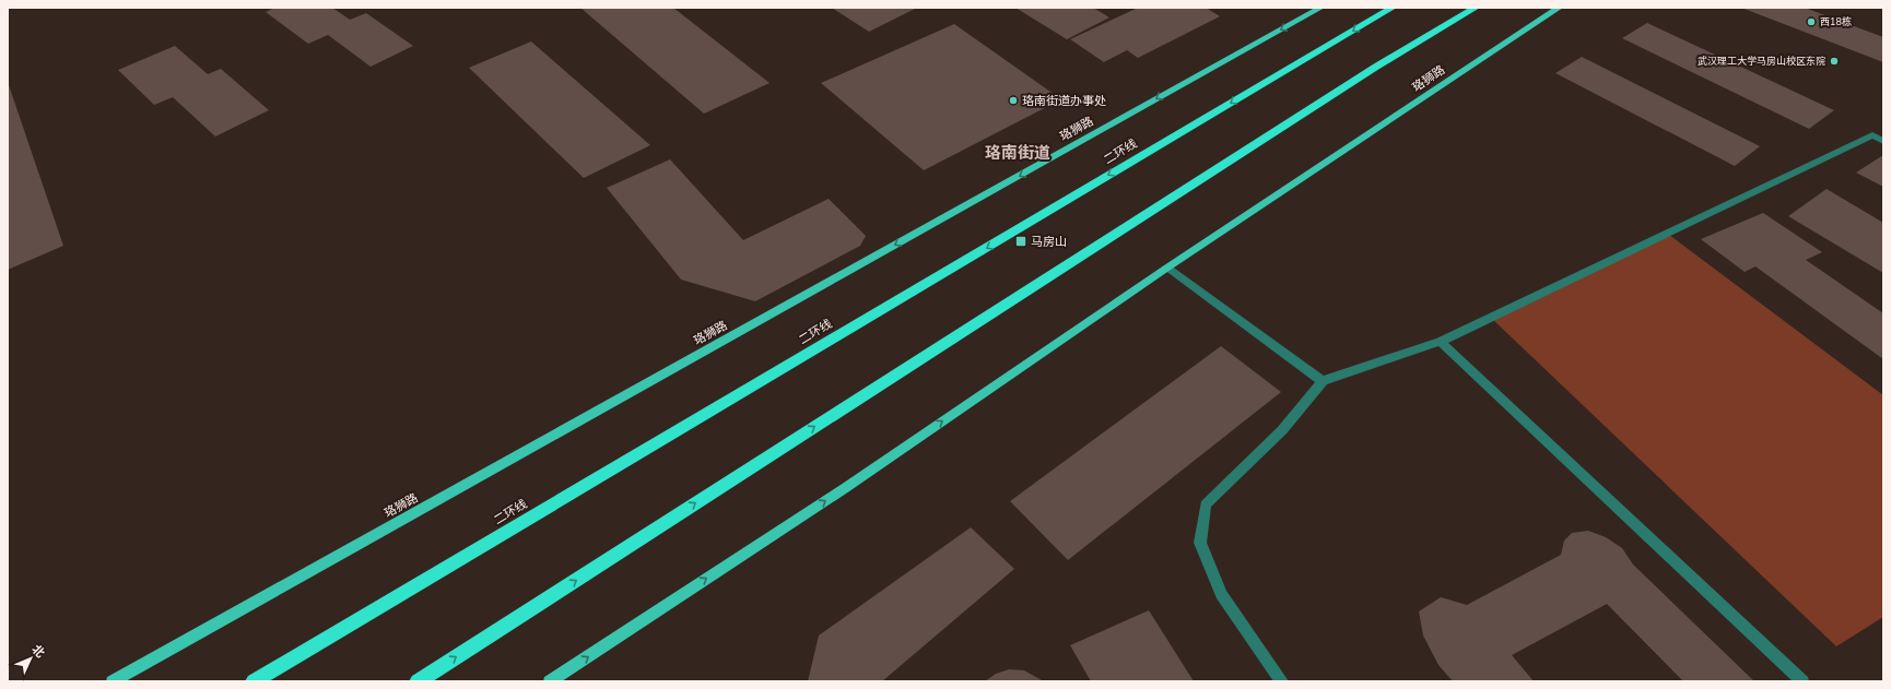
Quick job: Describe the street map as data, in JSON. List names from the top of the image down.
{
  "streets": {
    "highway": ["二环线"],
    "main road": ["珞狮路"]
  },
  "districts": ["珞南街道"],
  "places": {
    "other": ["西18栋", "武汉理工大学马房山校区东院", "珞南街道办事处"],
    "transit": ["马房山"]
  },
  "north": "top right"
}
